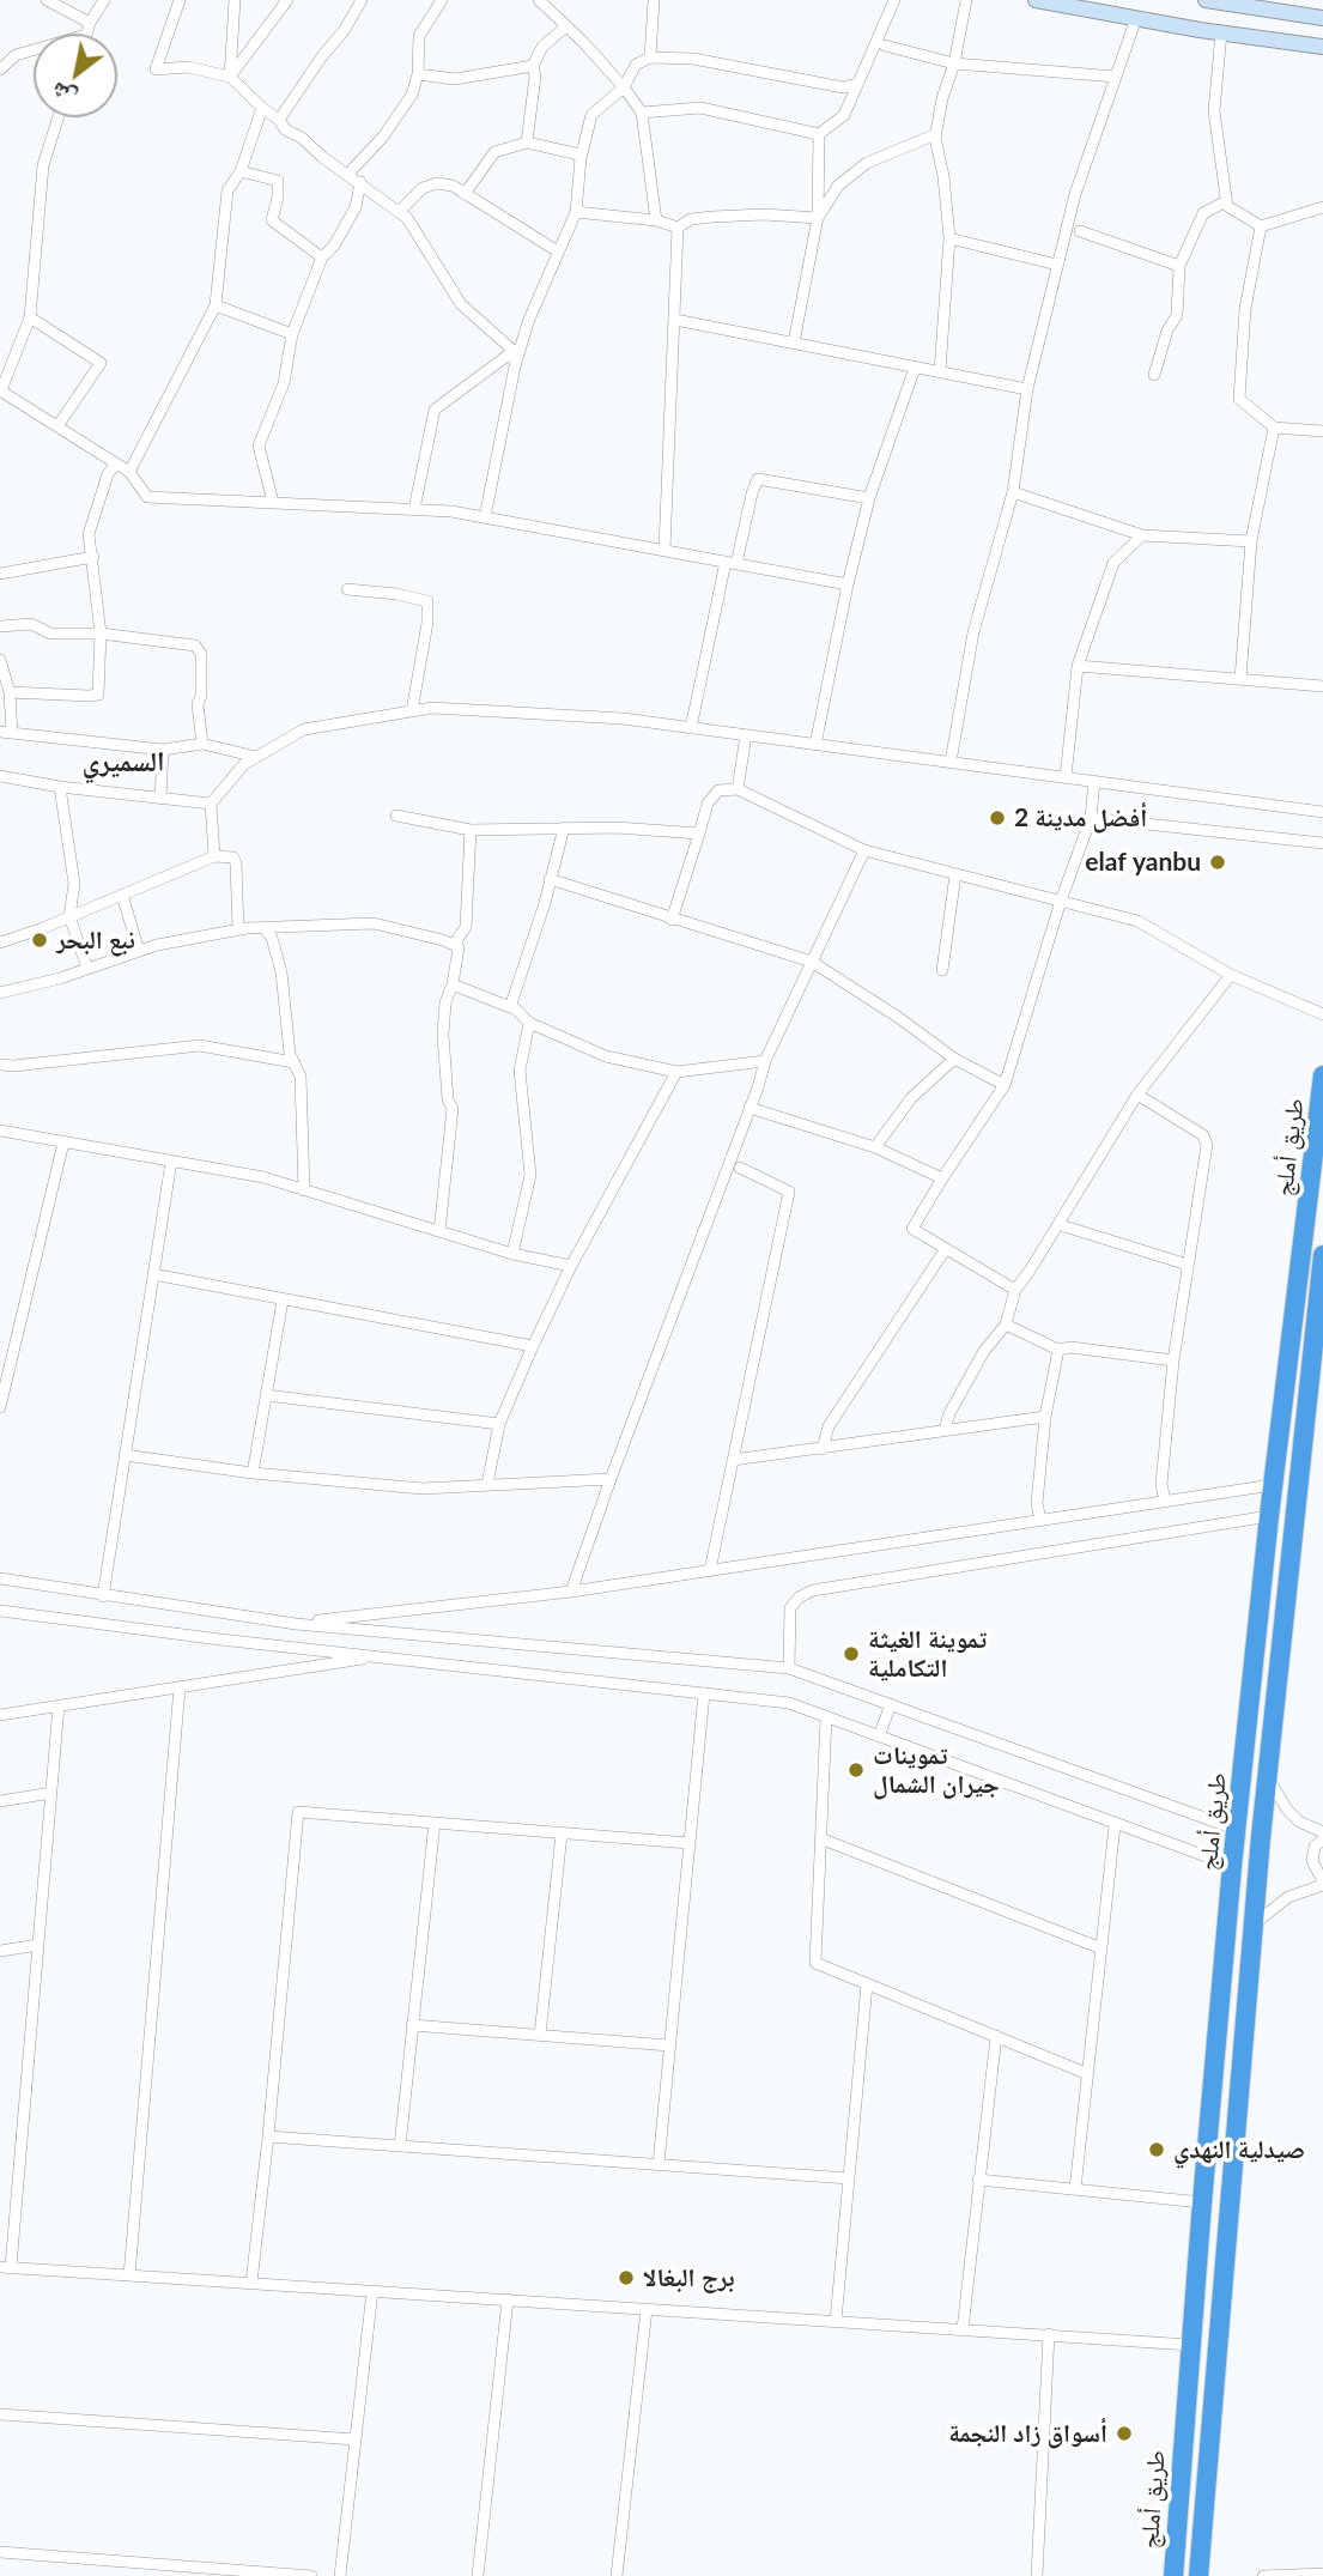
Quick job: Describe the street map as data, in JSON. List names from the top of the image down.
{
  "streets": {
    "highway": ["طريق أملج"]
  },
  "districts": ["السميري"],
  "places": [
    "2 أفضل مدينة",
    "elaf yanbu",
    "نبع البحر",
    "تموينة الغيثة التكاملية",
    "تموينات جيران الشمال",
    "صيدلية النهدي",
    "برج البغالا",
    "أسواق زاد النجمة"
  ],
  "north": "bottom left"
}
